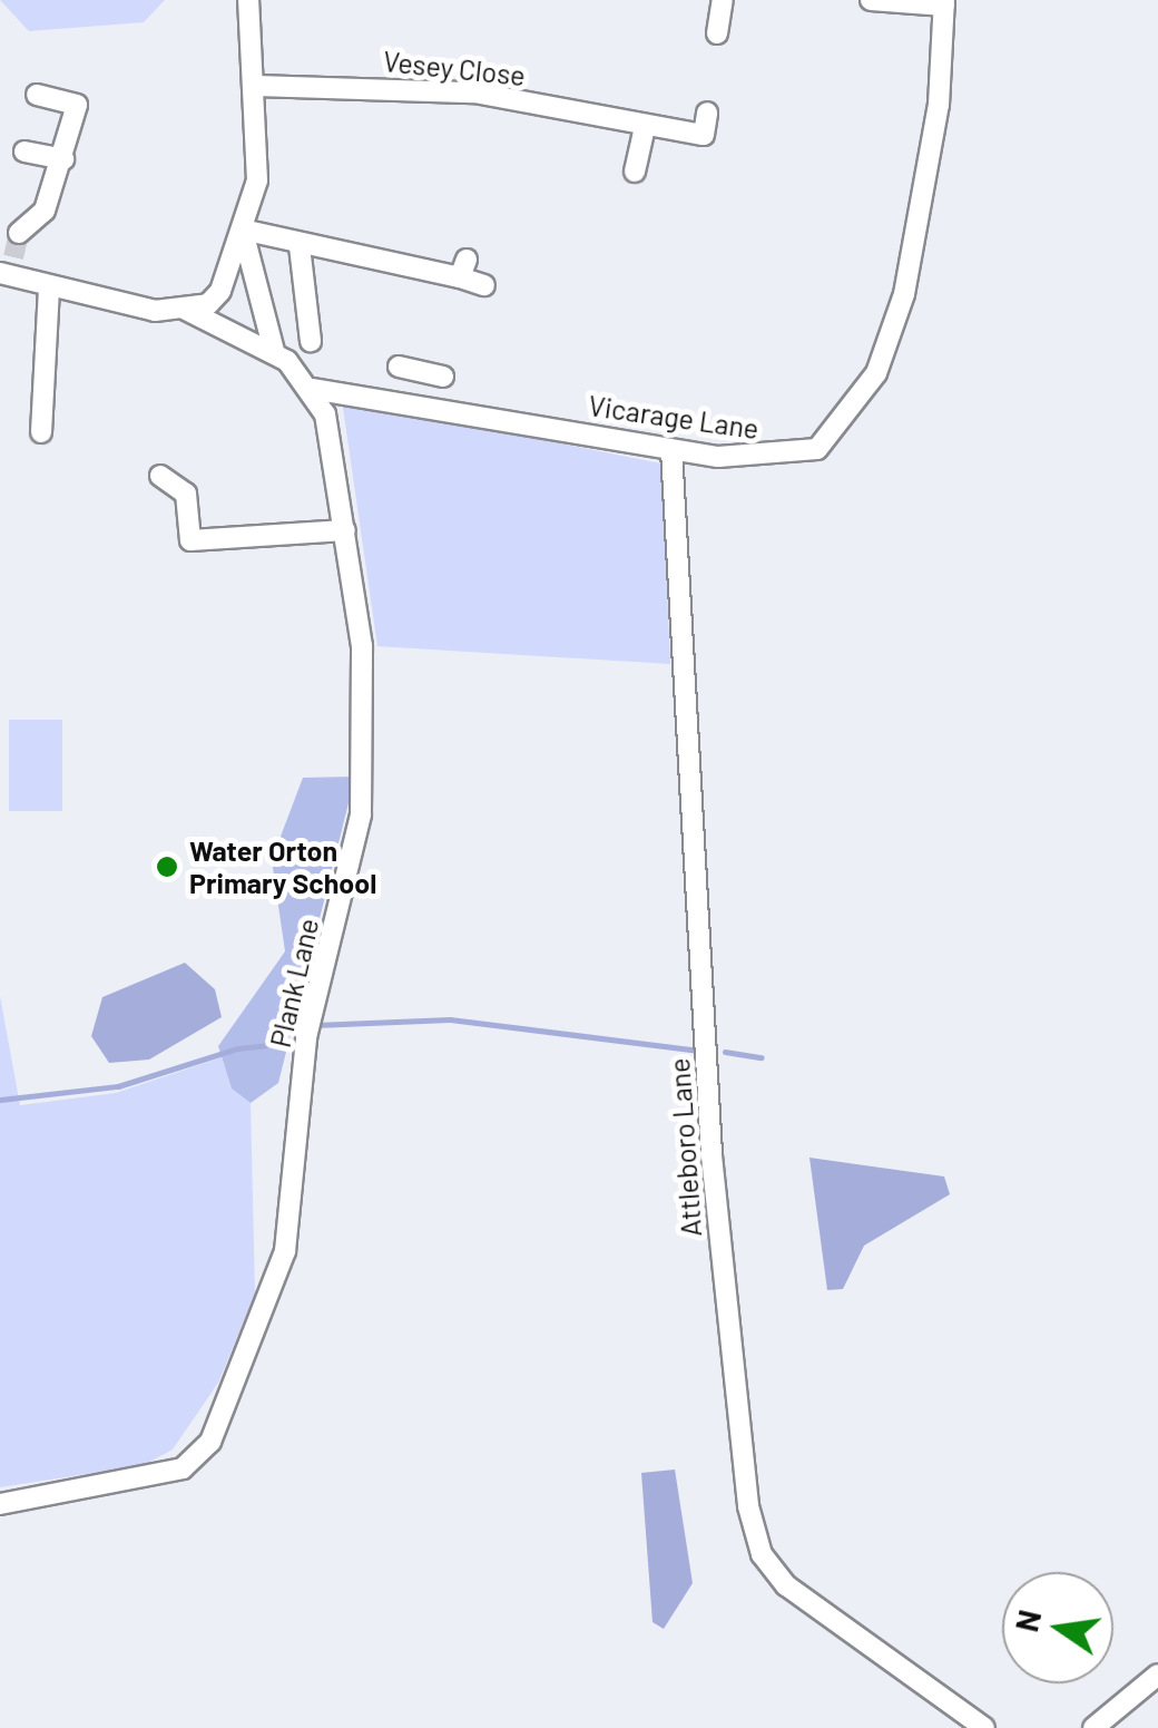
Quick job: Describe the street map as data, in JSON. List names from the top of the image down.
{
  "streets": {
    "street": [
      "Vesey Close",
      "Vicarage Lane",
      "Plank Lane",
      "Attleboro Lane"
    ]
  },
  "crossings": [
    ["Vicarage Lane", "Plank Lane"],
    ["Vicarage Lane", "Attleboro Lane"]
  ],
  "places": ["Water Orton Primary School"],
  "north": "left"
}
